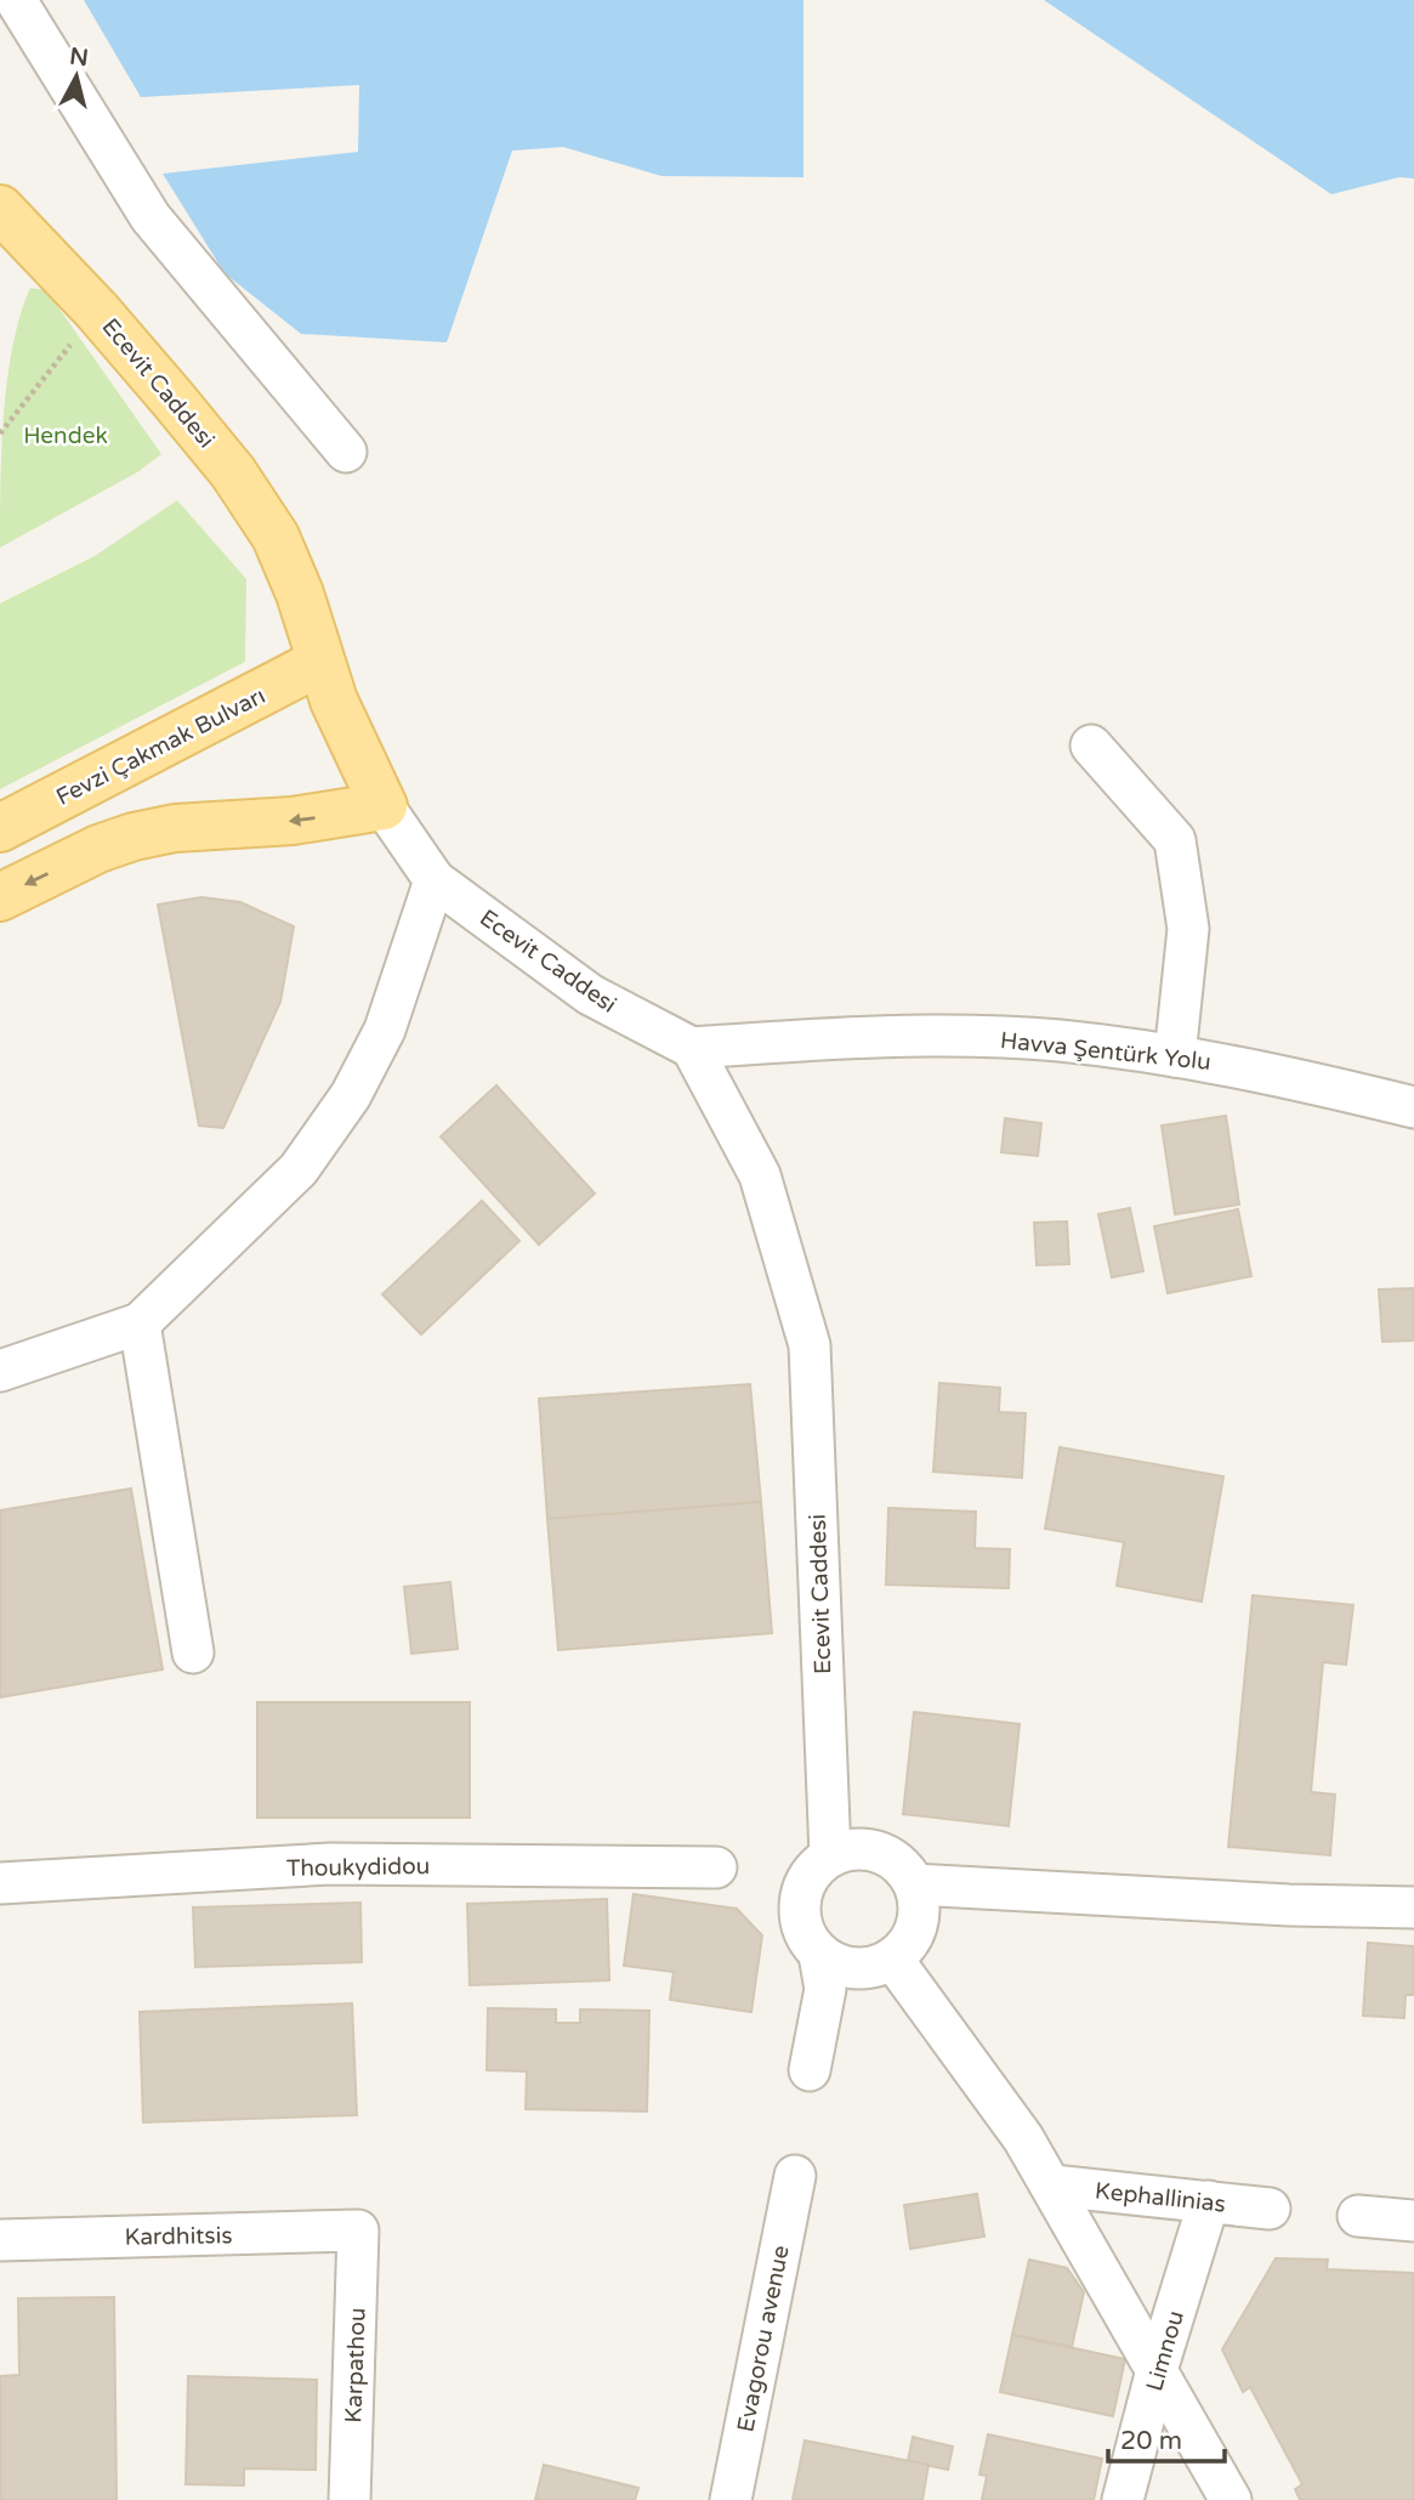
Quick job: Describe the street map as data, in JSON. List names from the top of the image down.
{
  "streets": {
    "main road": ["Ecevit Caddesi", "Fevzi Çakmak Bulvarı"],
    "street": [
      "Havva Şentürk Yolu",
      "Thoukydidou",
      "Kephallinias",
      "Kardhitsis",
      "Evagorou avenue",
      "Limnou",
      "Karpathou"
    ]
  },
  "crossings": [
    ["Ecevit Caddesi", "Fevzi Çakmak Bulvarı"],
    ["Ecevit Caddesi", "Havva Şentürk Yolu"],
    ["Kephallinias", "Limnou"],
    ["Kardhitsis", "Karpathou"]
  ],
  "parks": ["Hendek"],
  "scale_bar": "20 m",
  "north": "top"
}
